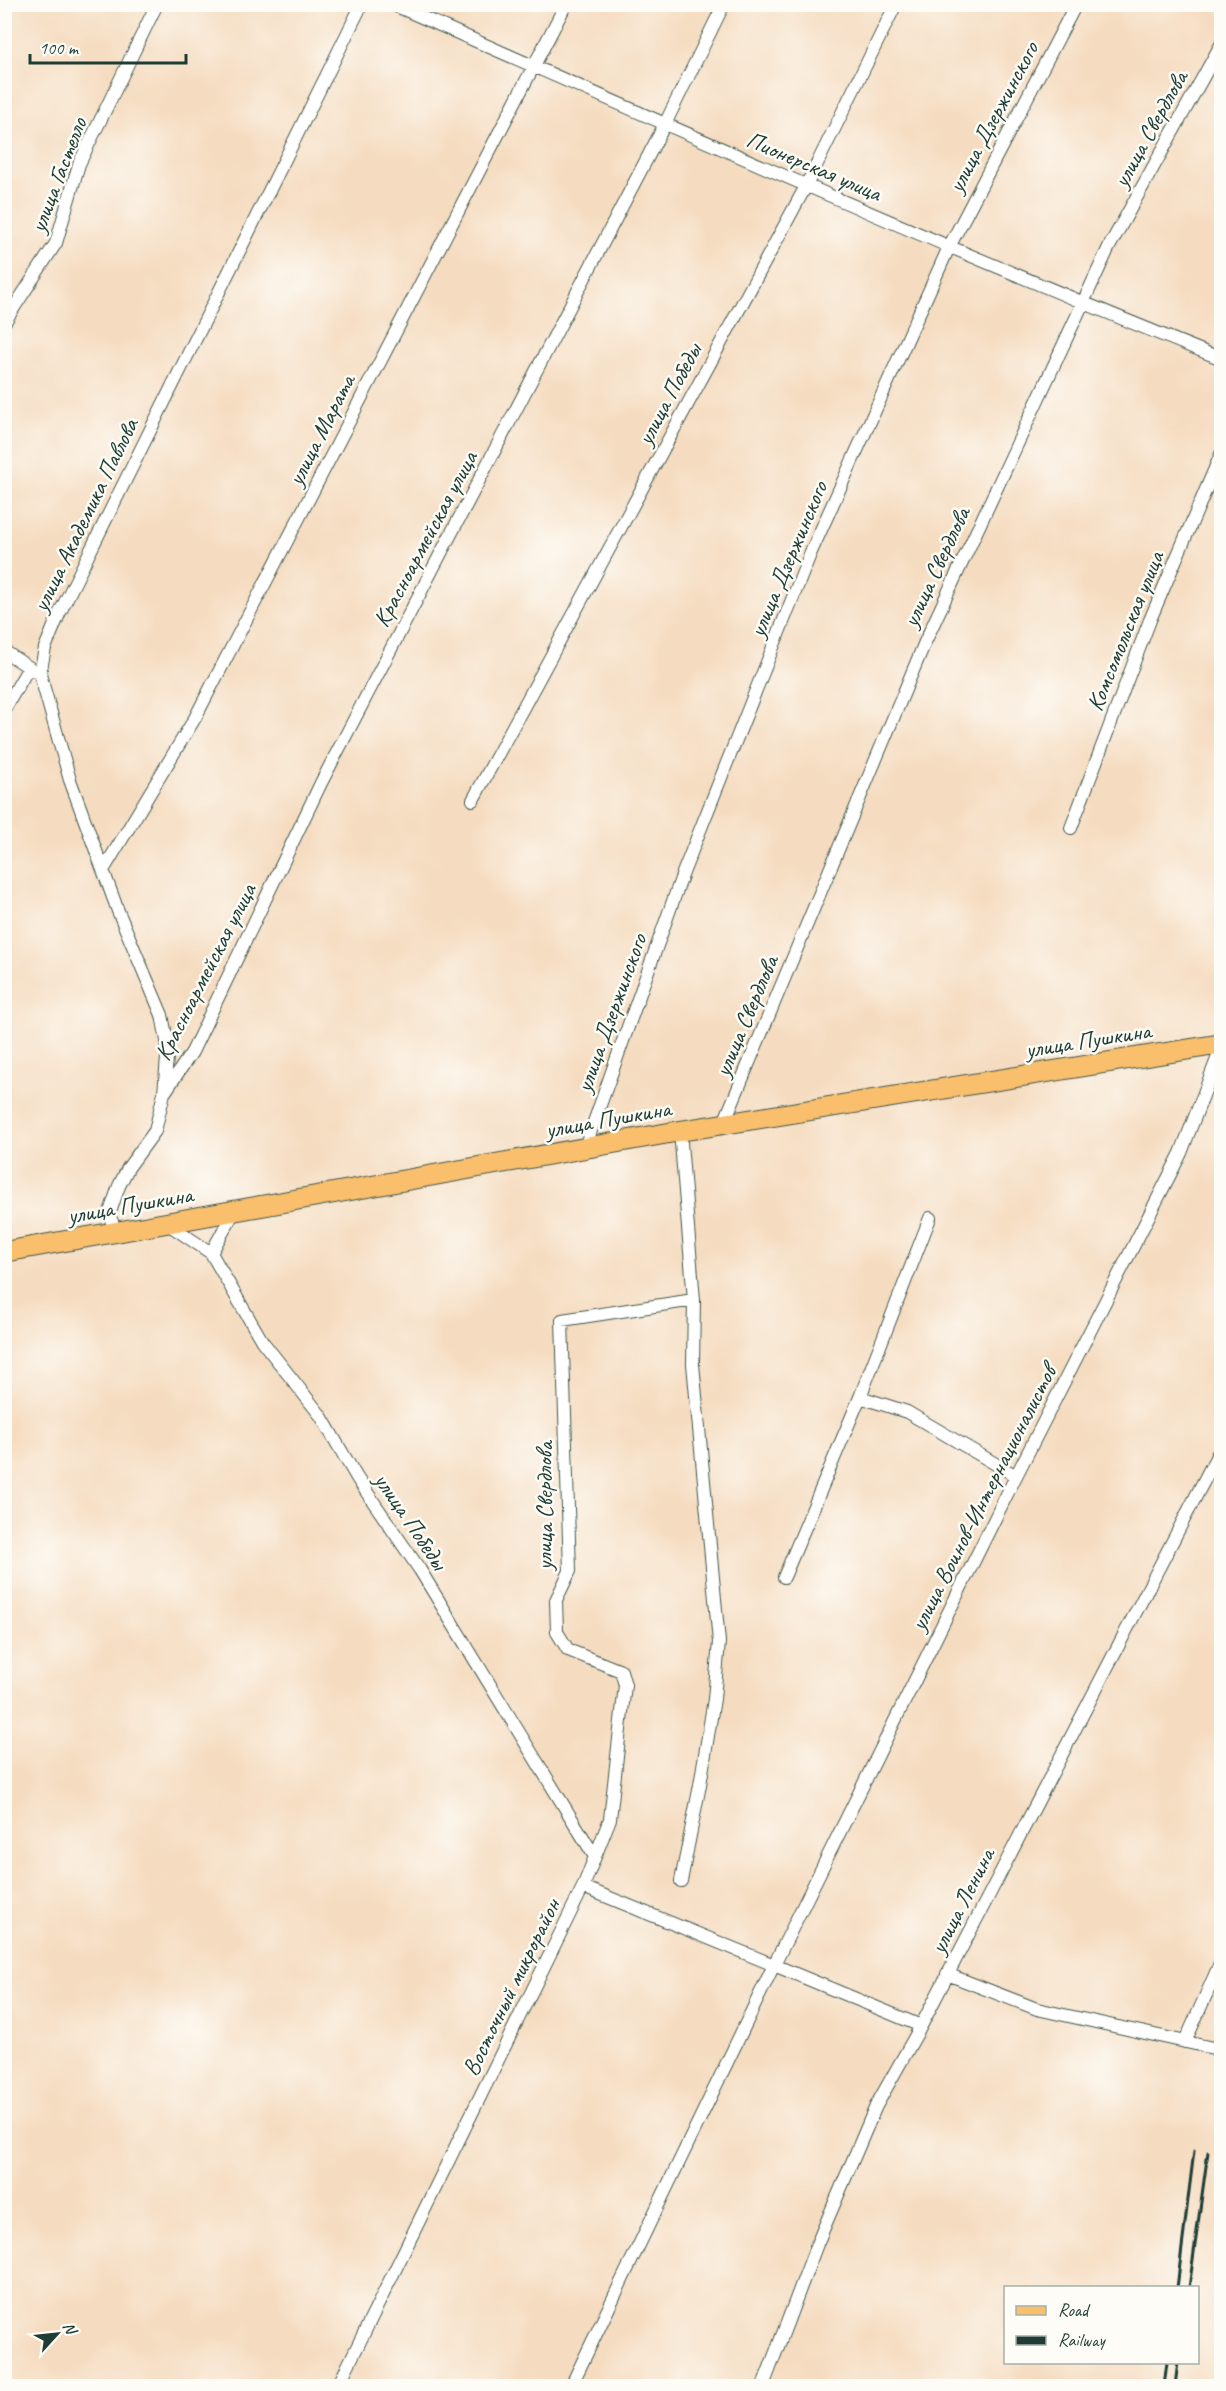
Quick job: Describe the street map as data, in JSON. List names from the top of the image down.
{
  "streets": {
    "main road": ["улица Пушкина"],
    "street": [
      "улица Дзержинского",
      "улица Свердлова",
      "Пионерская улица",
      "улица Гастелло",
      "улица Победы",
      "улица Марата",
      "улица Академика Павлова",
      "Красноармейская улица",
      "Комсомольская улица",
      "улица Воинов-Интернационалистов",
      "улица Ленина",
      "Восточный микрорайон"
    ]
  },
  "crossings": [
    ["улица Дзержинского", "Пионерская улица"],
    ["улица Дзержинского", "улица Пушкина"],
    ["улица Свердлова", "Пионерская улица"],
    ["улица Свердлова", "улица Победы"],
    ["улица Свердлова", "улица Пушкина"],
    ["улица Свердлова", "Восточный микрорайон"],
    ["Пионерская улица", "улица Победы"],
    ["Пионерская улица", "улица Марата"],
    ["Пионерская улица", "Красноармейская улица"],
    ["улица Марата", "улица Академика Павлова"],
    ["улица Академика Павлова", "Красноармейская улица"],
    ["улица Академика Павлова", "улица Пушкина"],
    ["улица Пушкина", "улица Воинов-Интернационалистов"],
    ["улица Воинов-Интернационалистов", "Восточный микрорайон"],
    ["улица Ленина", "Восточный микрорайон"]
  ],
  "legend": ["Road", "Railway"],
  "scale_bar": "100 m",
  "north": "top right"
}
